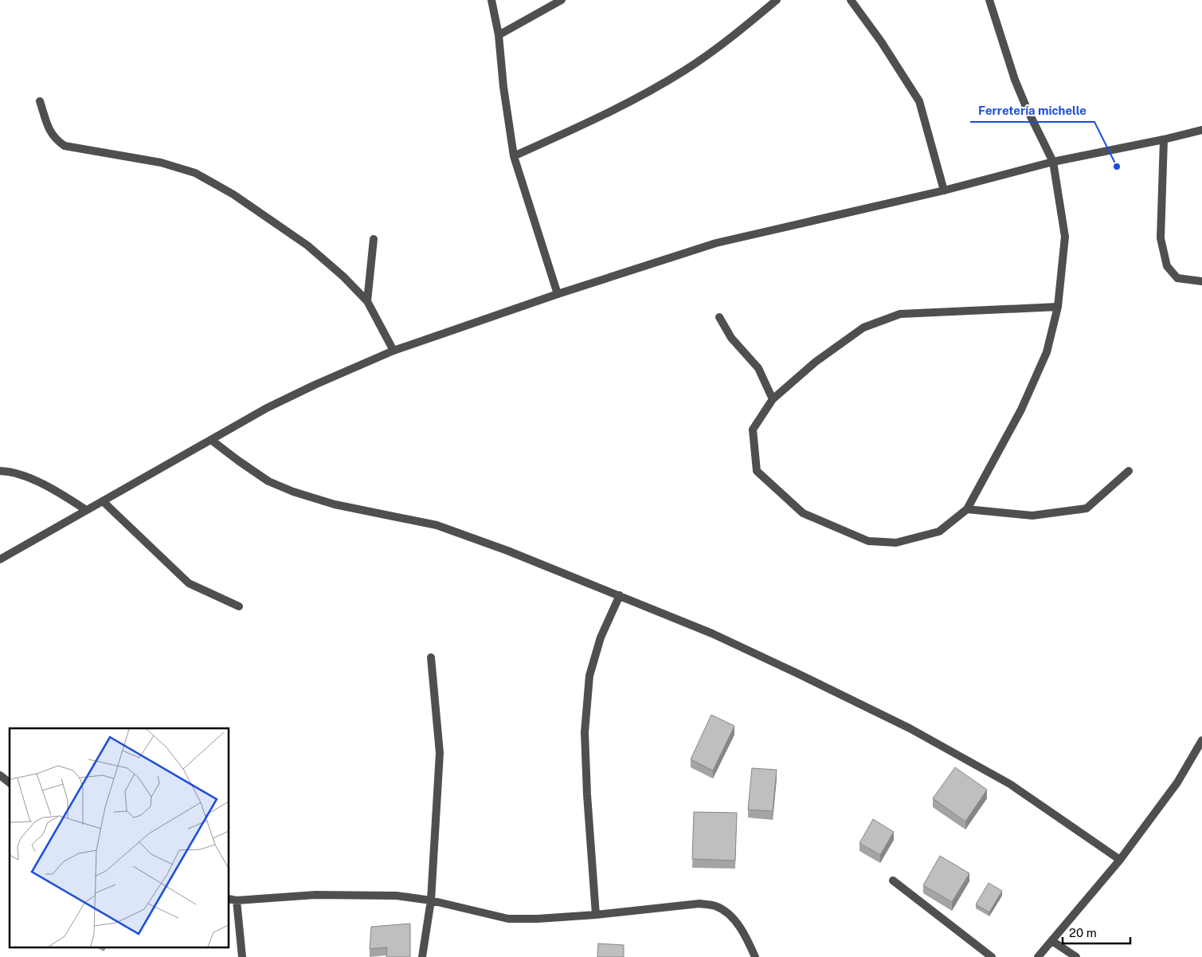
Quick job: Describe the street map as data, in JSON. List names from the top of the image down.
{
  "places": ["Ferretería michelle"],
  "scale_bar": "20 m"
}
